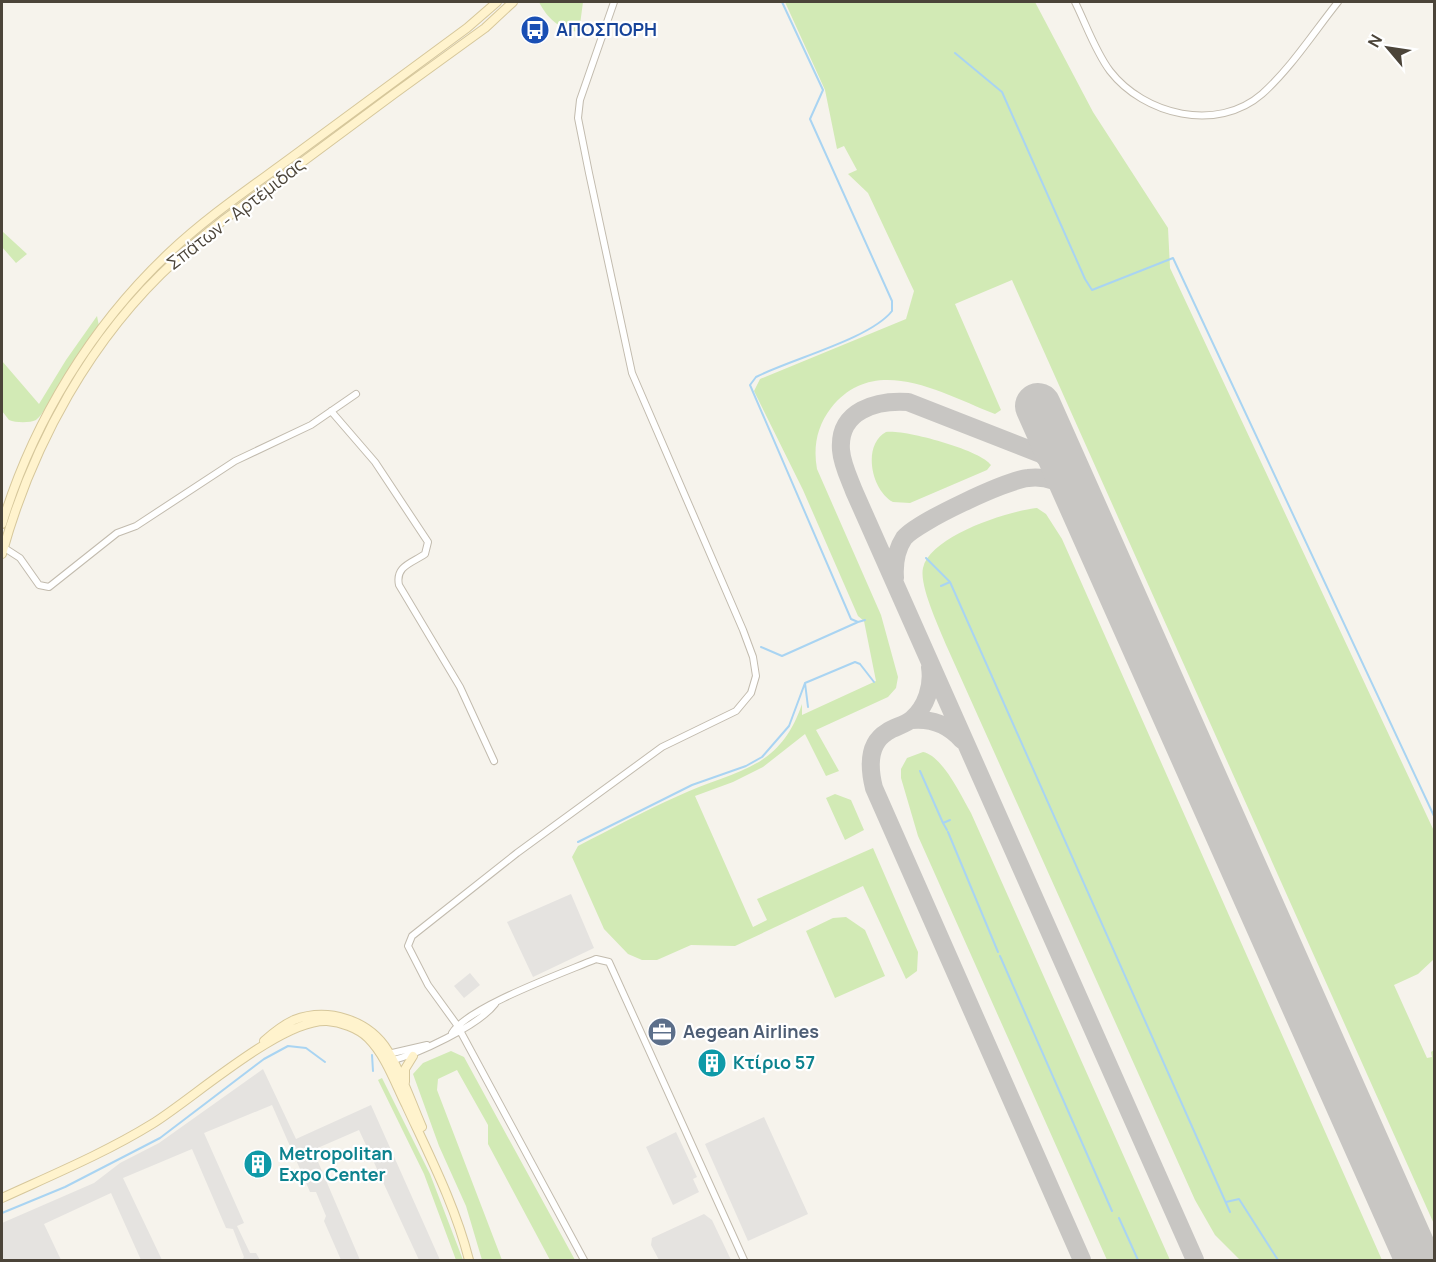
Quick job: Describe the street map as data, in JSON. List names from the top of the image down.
{
  "streets": {
    "main road": ["Σπάτων - Αρτέμιδας"]
  },
  "places": {
    "bus stop": ["ΑΠΟΣΠΟΡΗ"],
    "office": ["Aegean Airlines"],
    "building": ["Κτίριο 57", "Metropolitan Expo Center"]
  },
  "north": "top left"
}
